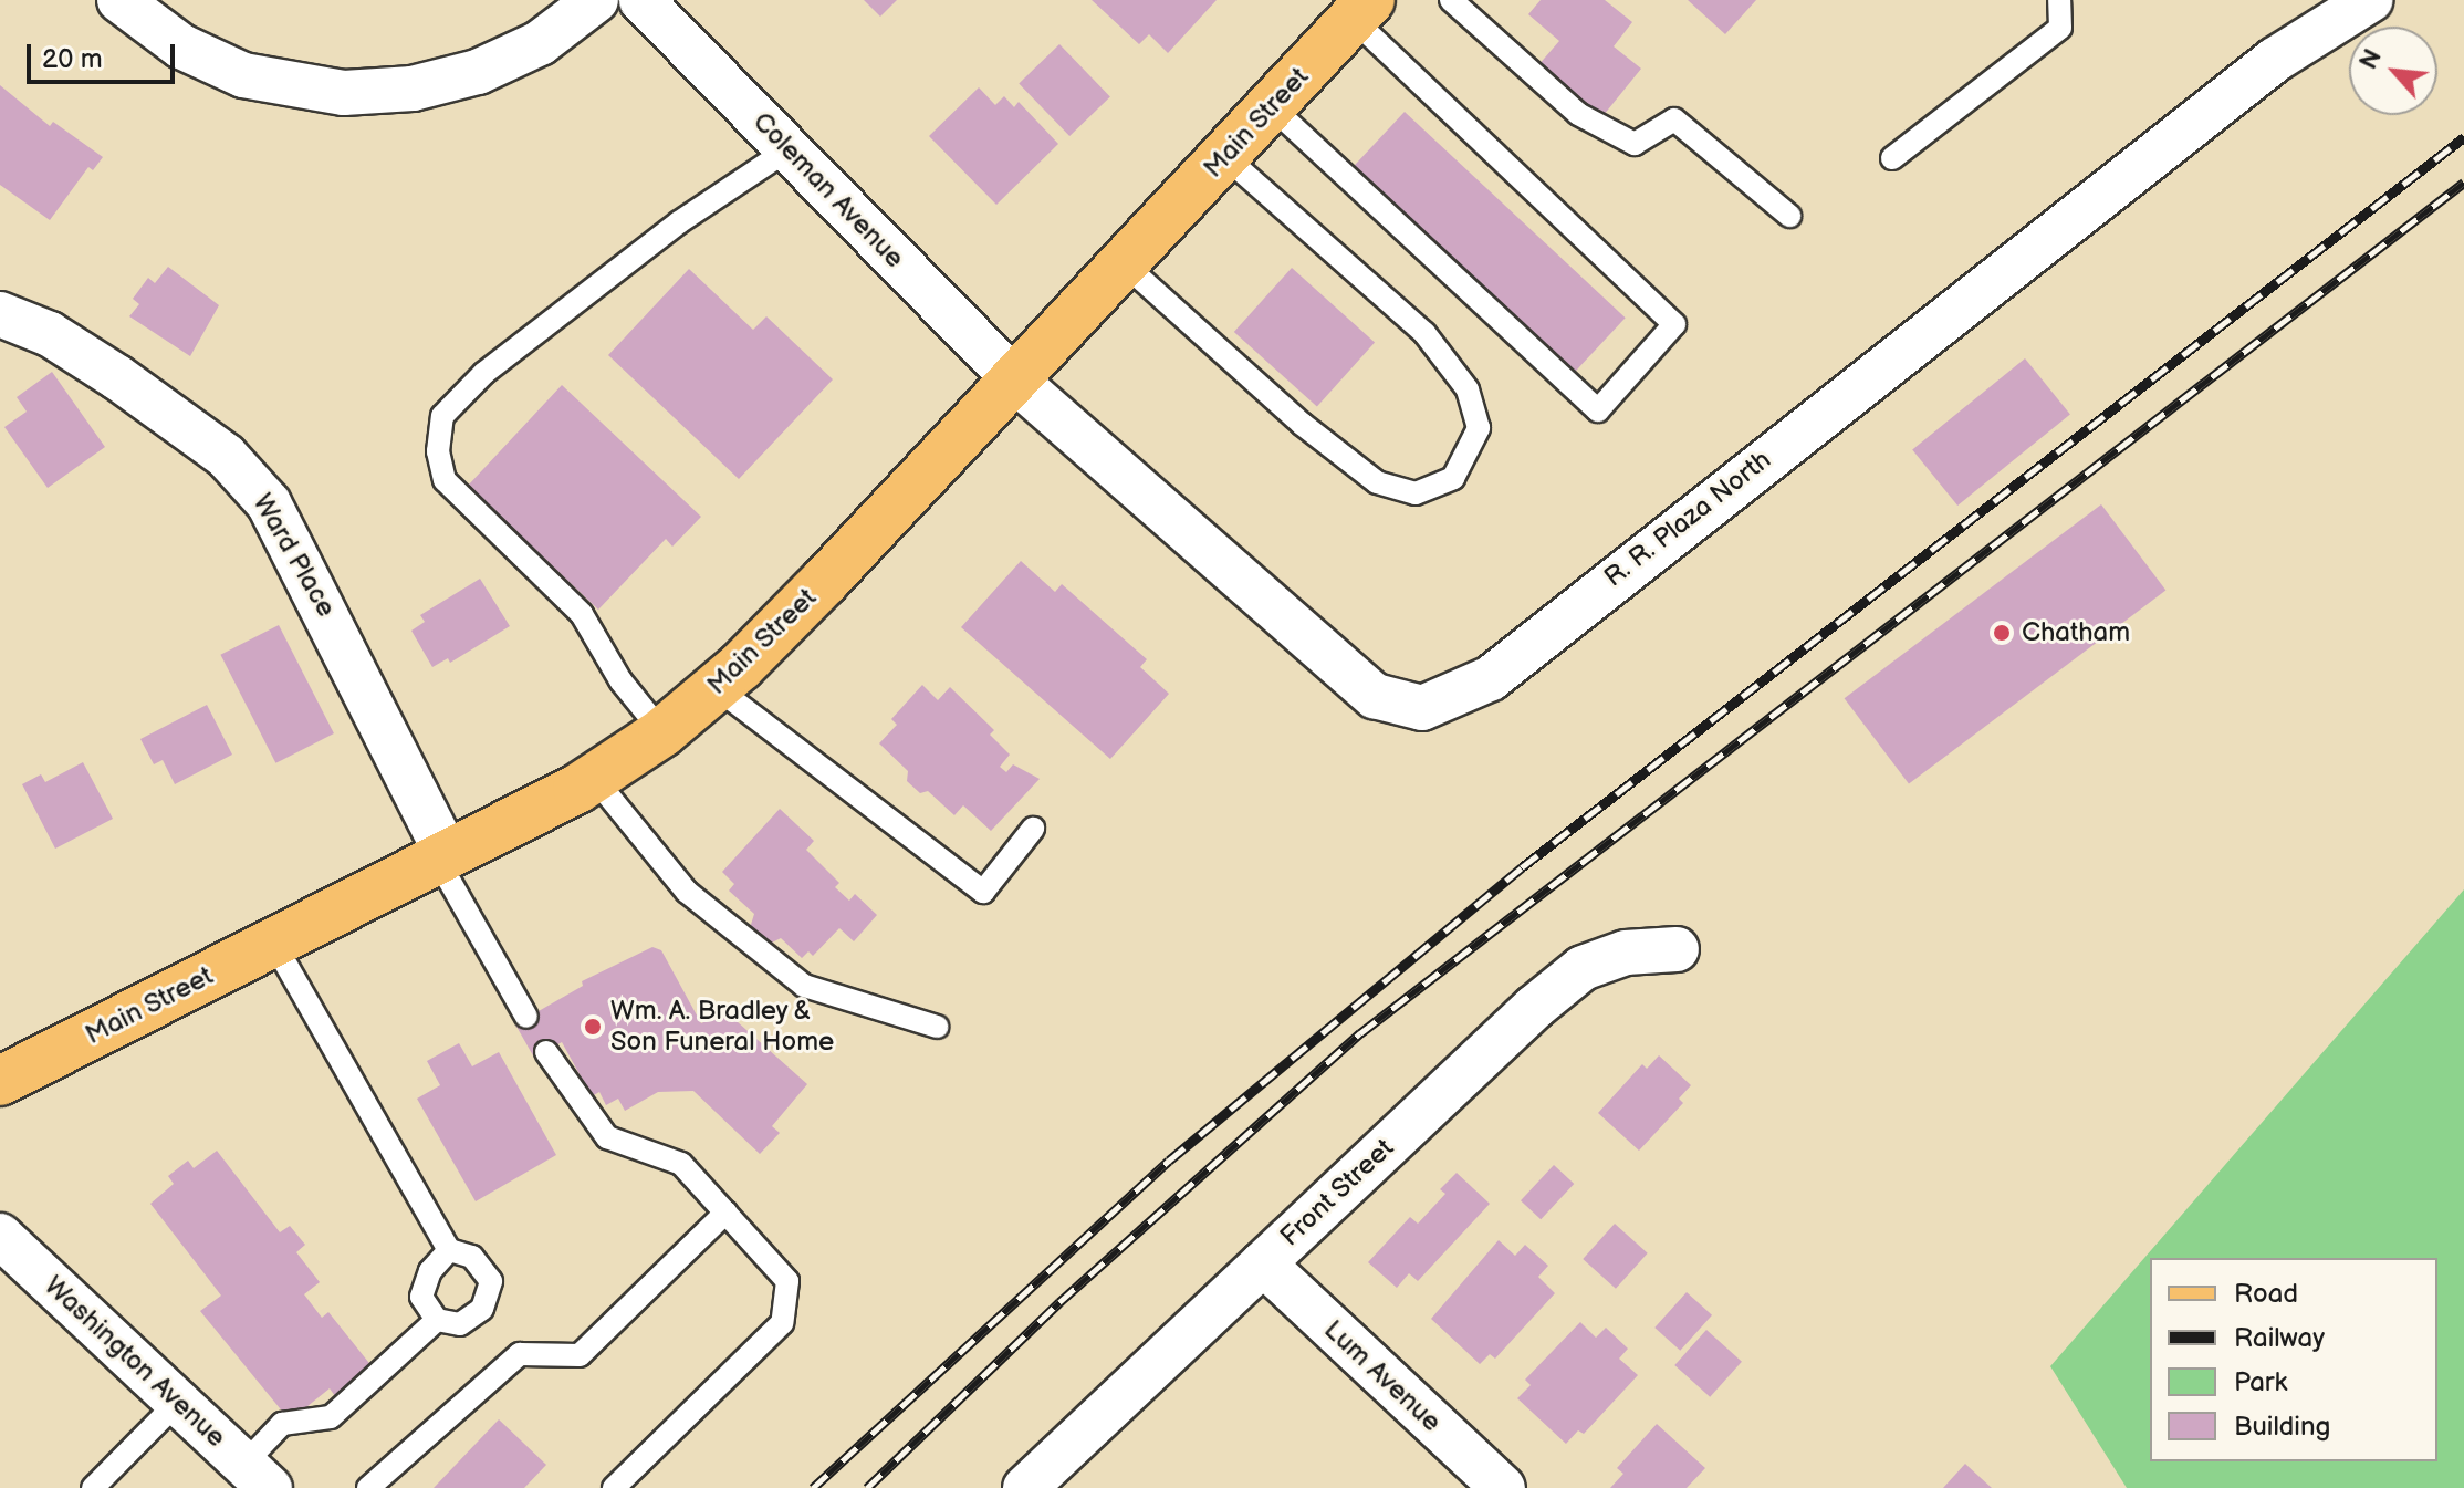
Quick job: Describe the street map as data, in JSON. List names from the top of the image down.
{
  "streets": {
    "main road": ["Main Street"],
    "street": [
      "Coleman Avenue",
      "R. R. Plaza North",
      "Ward Place",
      "Front Street",
      "Washington Avenue",
      "Lum Avenue"
    ]
  },
  "crossings": [
    ["Main Street", "Coleman Avenue"],
    ["Main Street", "R. R. Plaza North"],
    ["Main Street", "Ward Place"],
    ["Coleman Avenue", "R. R. Plaza North"],
    ["Front Street", "Lum Avenue"]
  ],
  "places": ["Chatham", "Wm. A. Bradley & Son Funeral Home"],
  "legend": [
    "Road",
    "Railway",
    "Park",
    "Building"
  ],
  "scale_bar": "20 m",
  "north": "top left"
}
